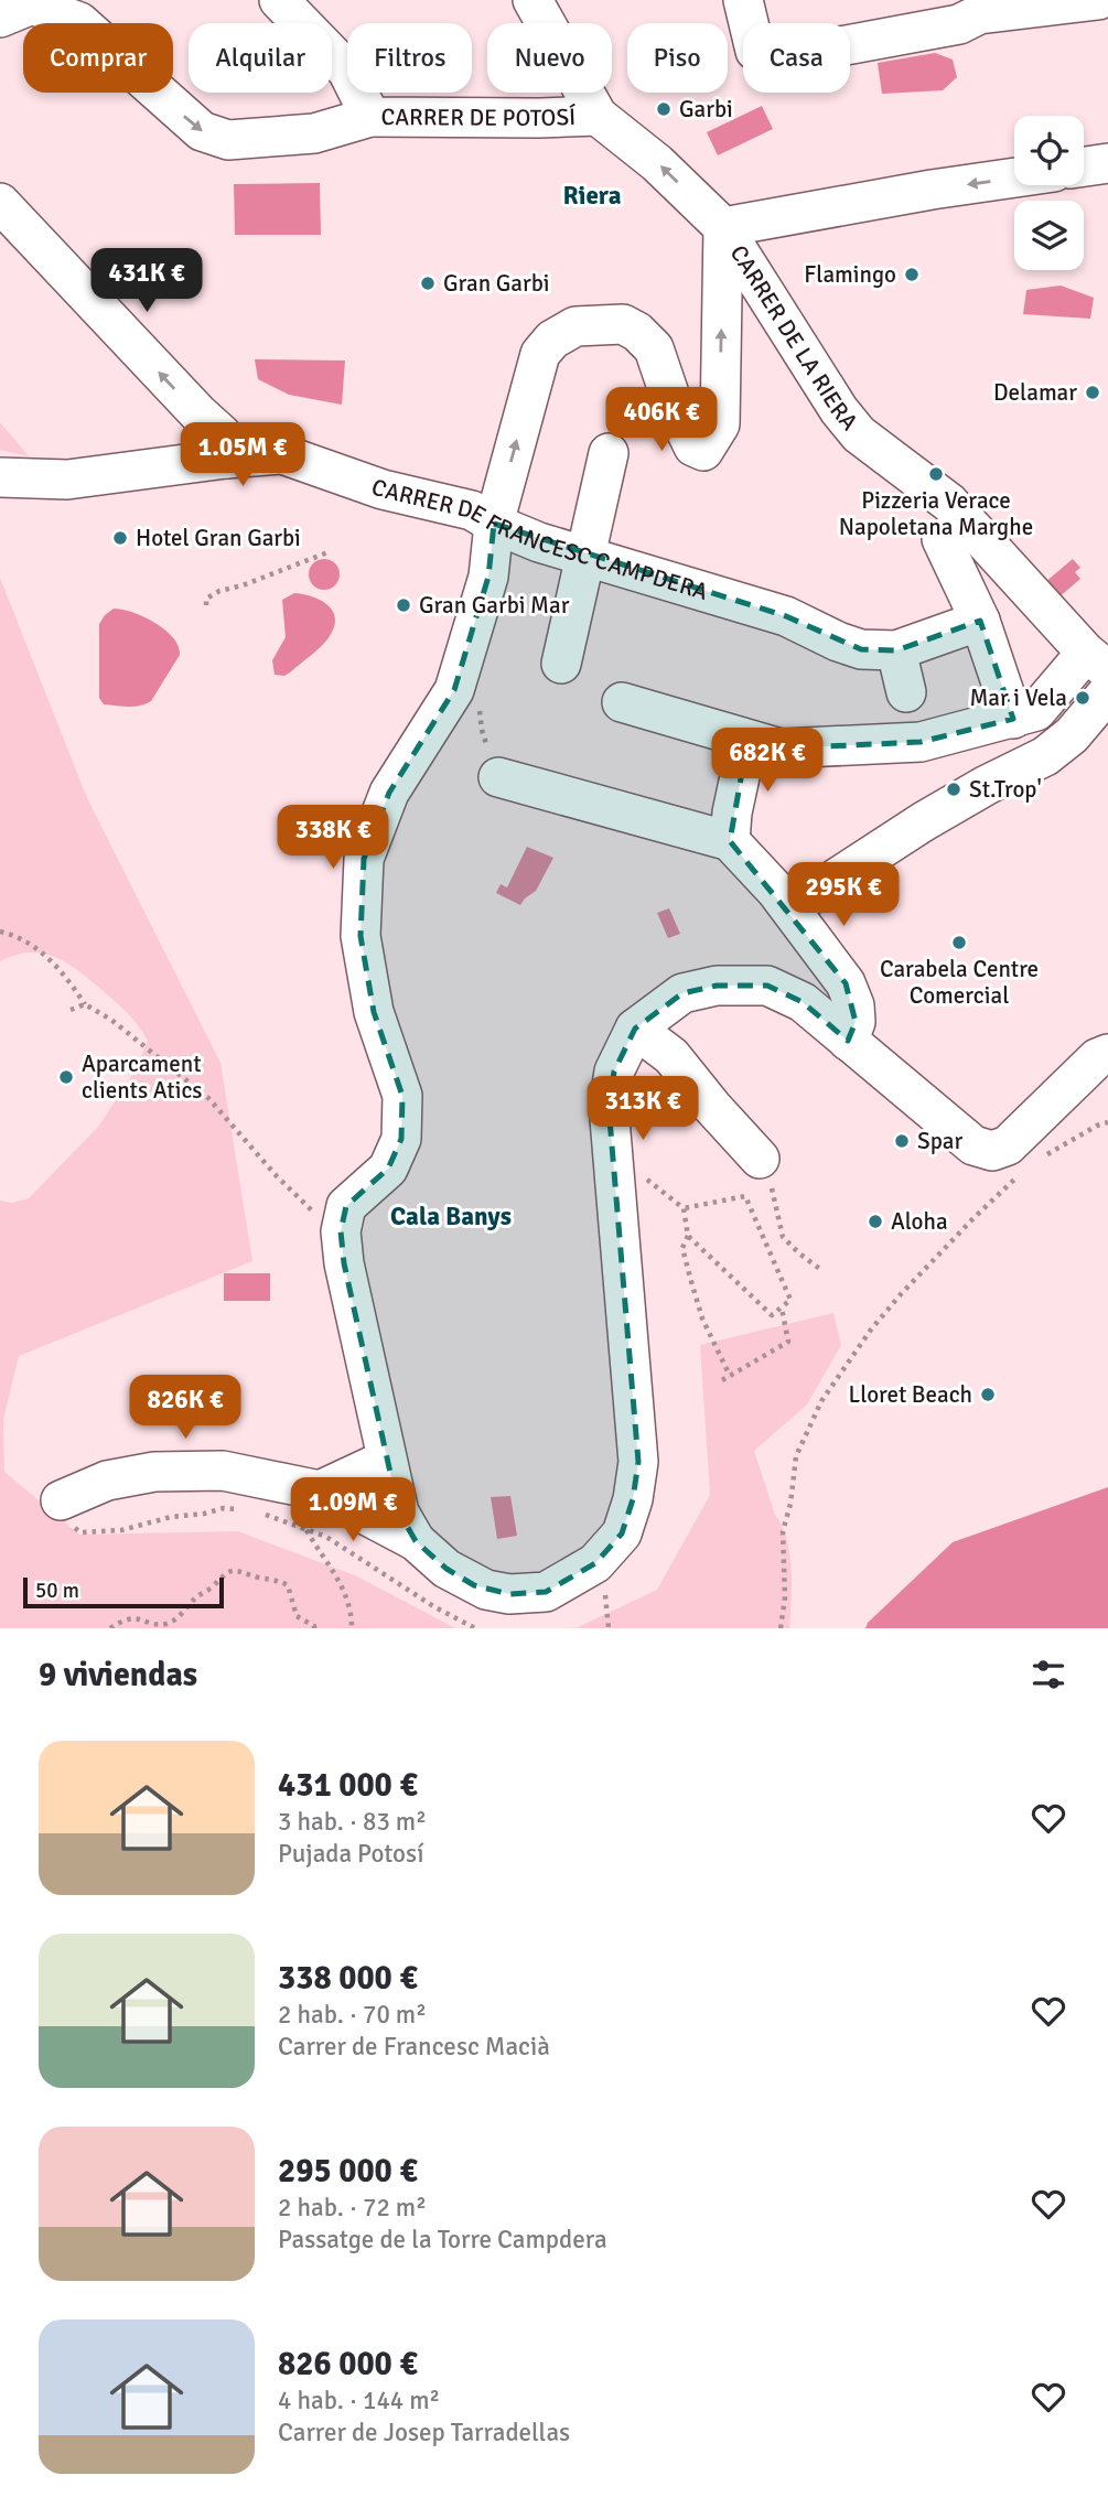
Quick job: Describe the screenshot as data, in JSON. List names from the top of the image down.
{
  "streets": {
    "street": ["CARRER DE POTOSÍ", "CARRER DE LA RIERA", "CARRER DE FRANCESC CAMPDERA"]
  },
  "crossings": [
    ["CARRER DE POTOSÍ", "CARRER DE LA RIERA"]
  ],
  "districts": ["Riera", "Cala Banys"],
  "places": [
    "Garbi",
    "Flamingo",
    "Gran Garbi",
    "Delamar",
    "Pizzeria Verace Napoletana Marghe",
    "Hotel Gran Garbi",
    "Gran Garbi Mar",
    "Mar i Vela",
    "St.Trop'",
    "Carabela Centre Comercial",
    "Aparcament clients Atics",
    "Spar",
    "Aloha",
    "Lloret Beach"
  ],
  "scale_bar": "50 m",
  "page": {
    "chip": [
      "Comprar",
      "Alquilar",
      "Filtros",
      "Nuevo",
      "Piso",
      "Casa"
    ],
    "price": [
      "431K €",
      "406K €",
      "1.05M €",
      "682K €",
      "338K €",
      "295K €",
      "313K €",
      "826K €",
      "1.09M €"
    ],
    "scale": "50 m",
    "heading": "9 viviendas",
    "list": [
      {
        "name": "431 000 €",
        "note": "3 hab. · 83 m² · Pujada Potosí"
      },
      {
        "name": "338 000 €",
        "note": "2 hab. · 70 m² · Carrer de Francesc Macià"
      },
      {
        "name": "295 000 €",
        "note": "2 hab. · 72 m² · Passatge de la Torre Campdera"
      },
      {
        "name": "826 000 €",
        "note": "4 hab. · 144 m² · Carrer de Josep Tarradellas"
      }
    ]
  }
}
